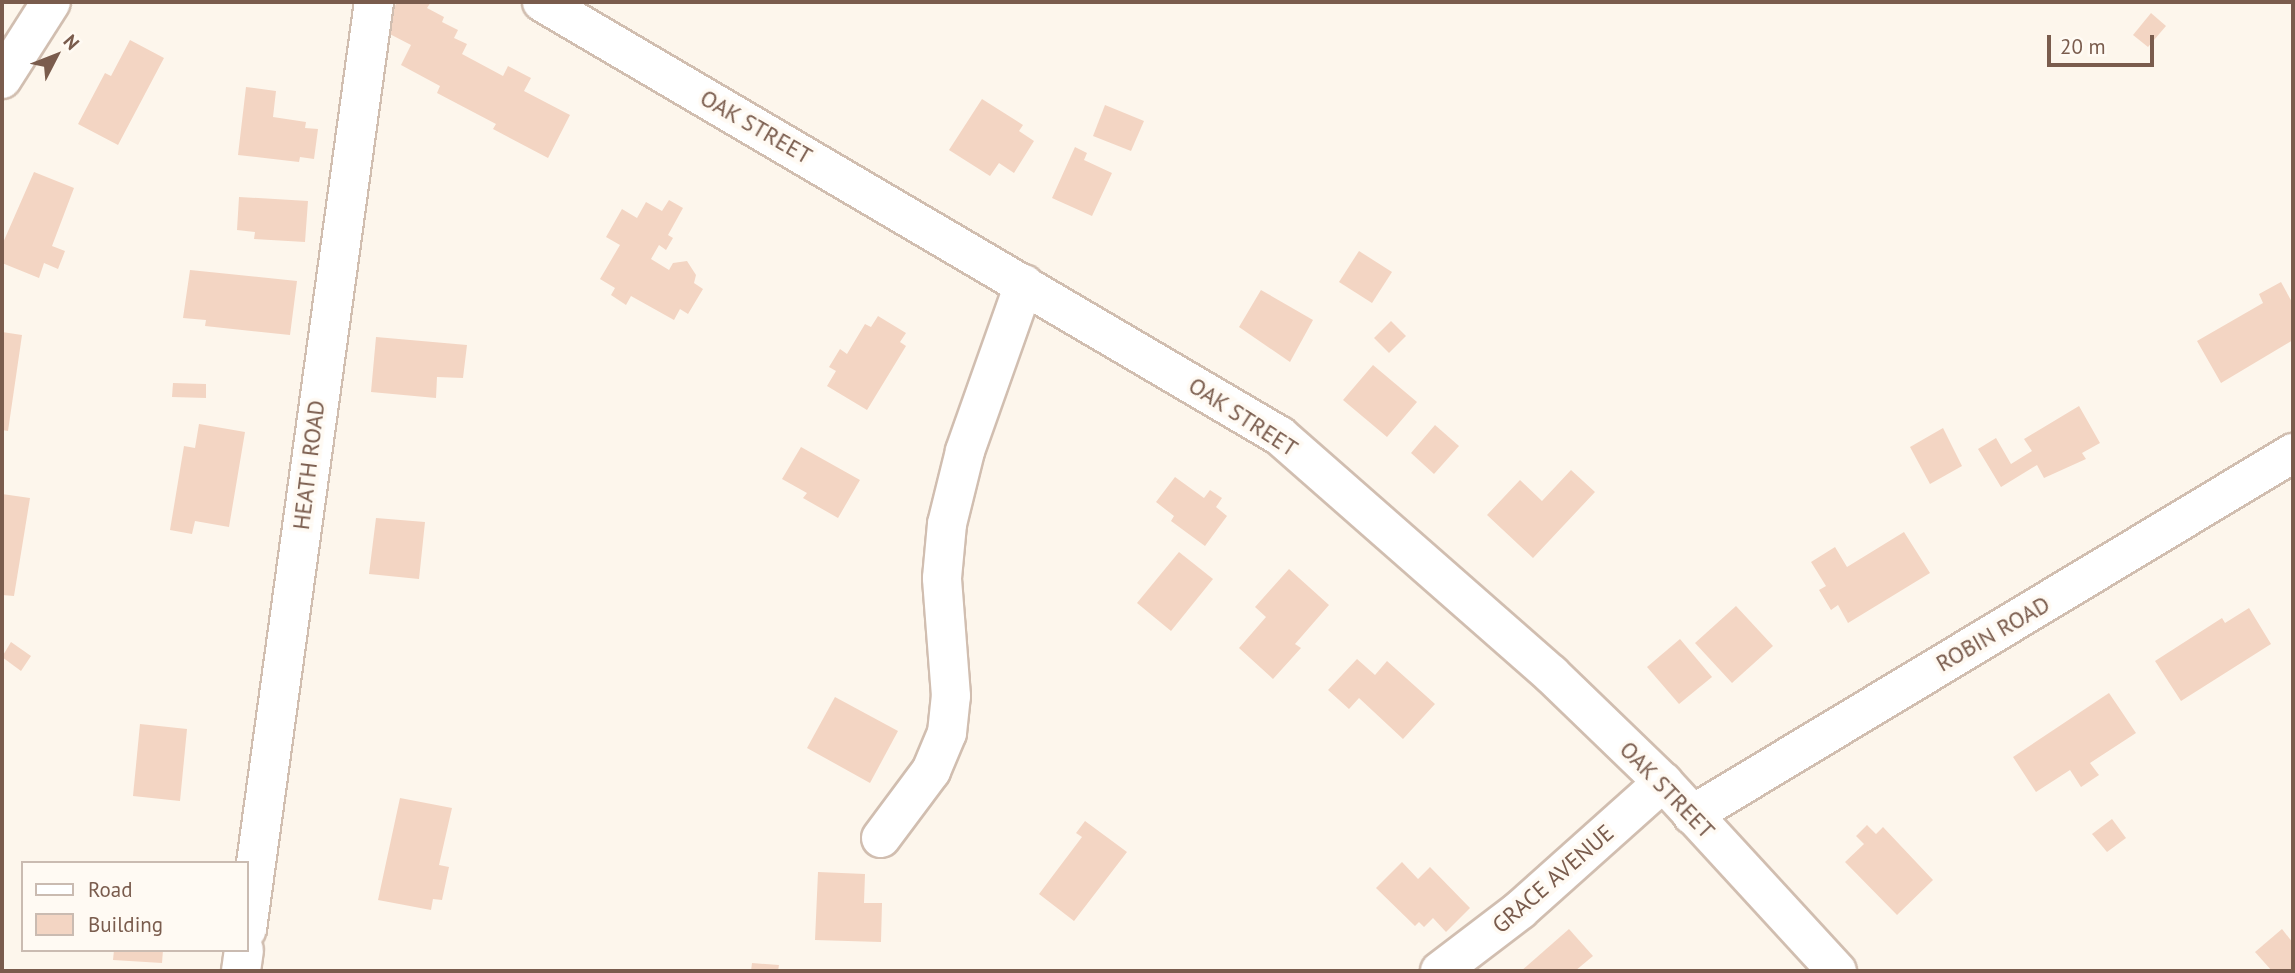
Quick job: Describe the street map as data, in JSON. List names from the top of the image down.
{
  "streets": {
    "street": [
      "OAK STREET",
      "HEATH ROAD",
      "ROBIN ROAD",
      "GRACE AVENUE"
    ]
  },
  "crossings": [
    ["OAK STREET", "ROBIN ROAD"],
    ["OAK STREET", "GRACE AVENUE"]
  ],
  "legend": ["Road", "Building"],
  "scale_bar": "20 m",
  "north": "top right"
}
